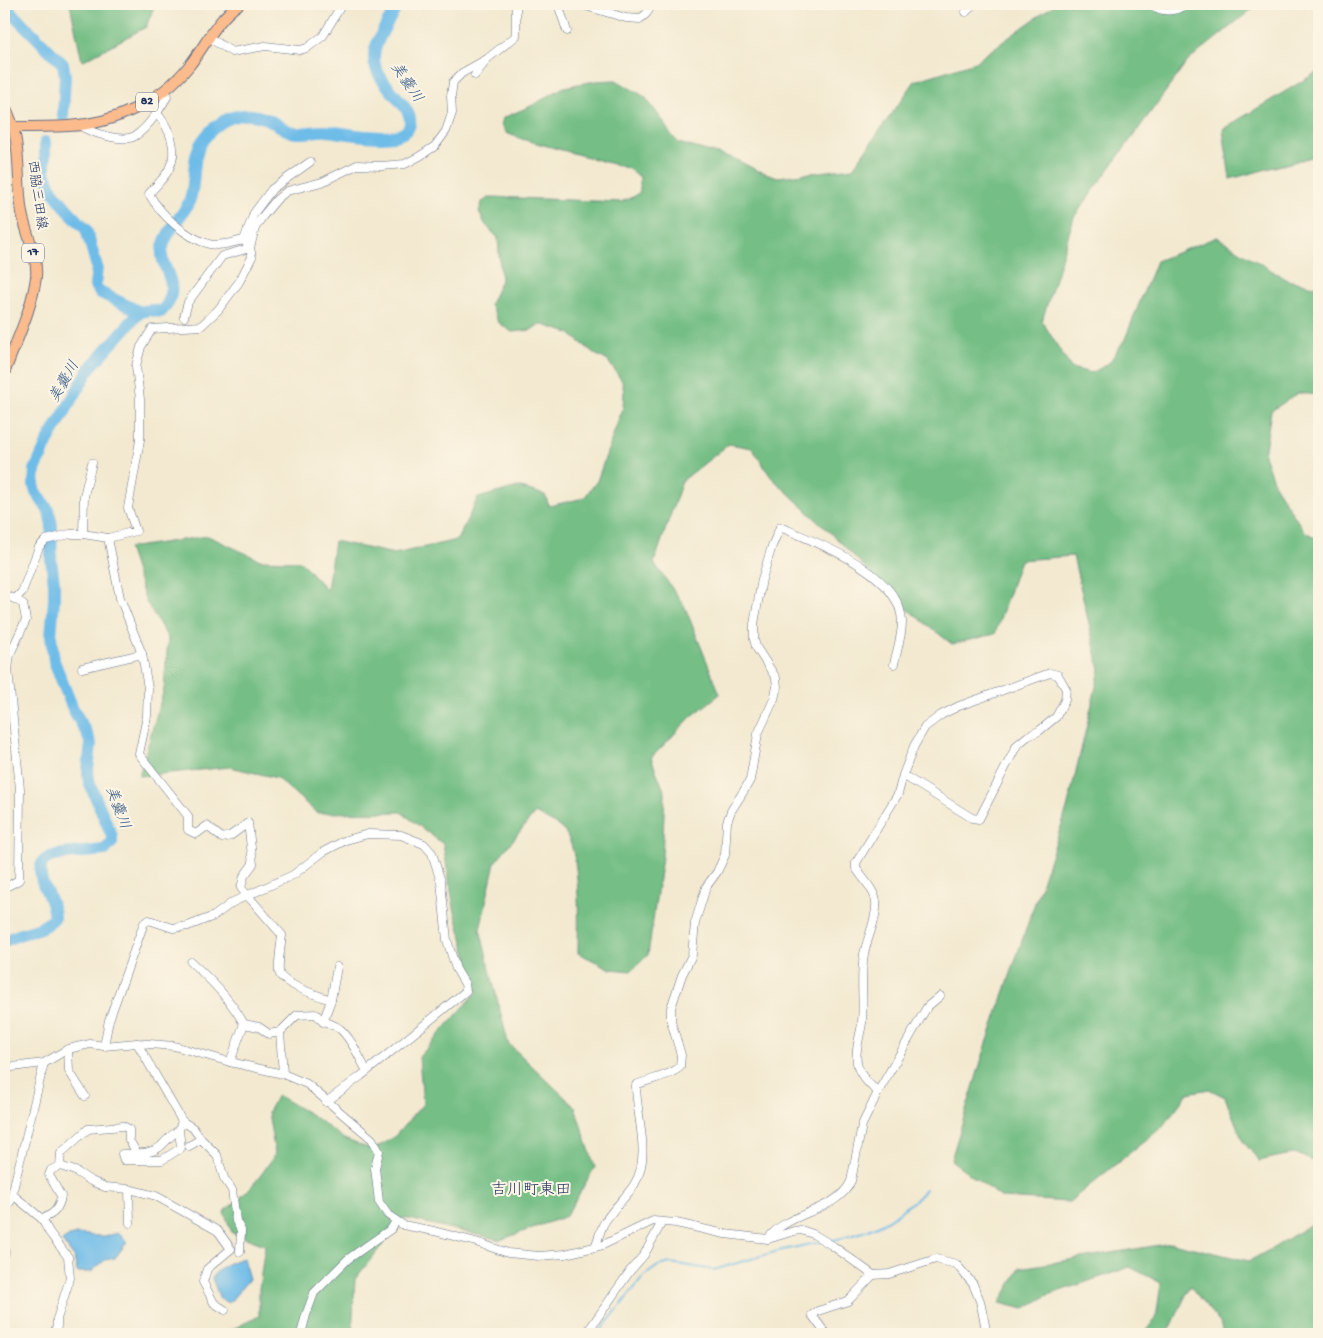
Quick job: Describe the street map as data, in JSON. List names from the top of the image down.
{
  "streets": {
    "main road": ["82", "西脇三田線", "17"]
  },
  "crossings": [
    ["82", "西脇三田線"]
  ],
  "districts": ["吉川町東田"],
  "water": ["美嚢川"]
}
